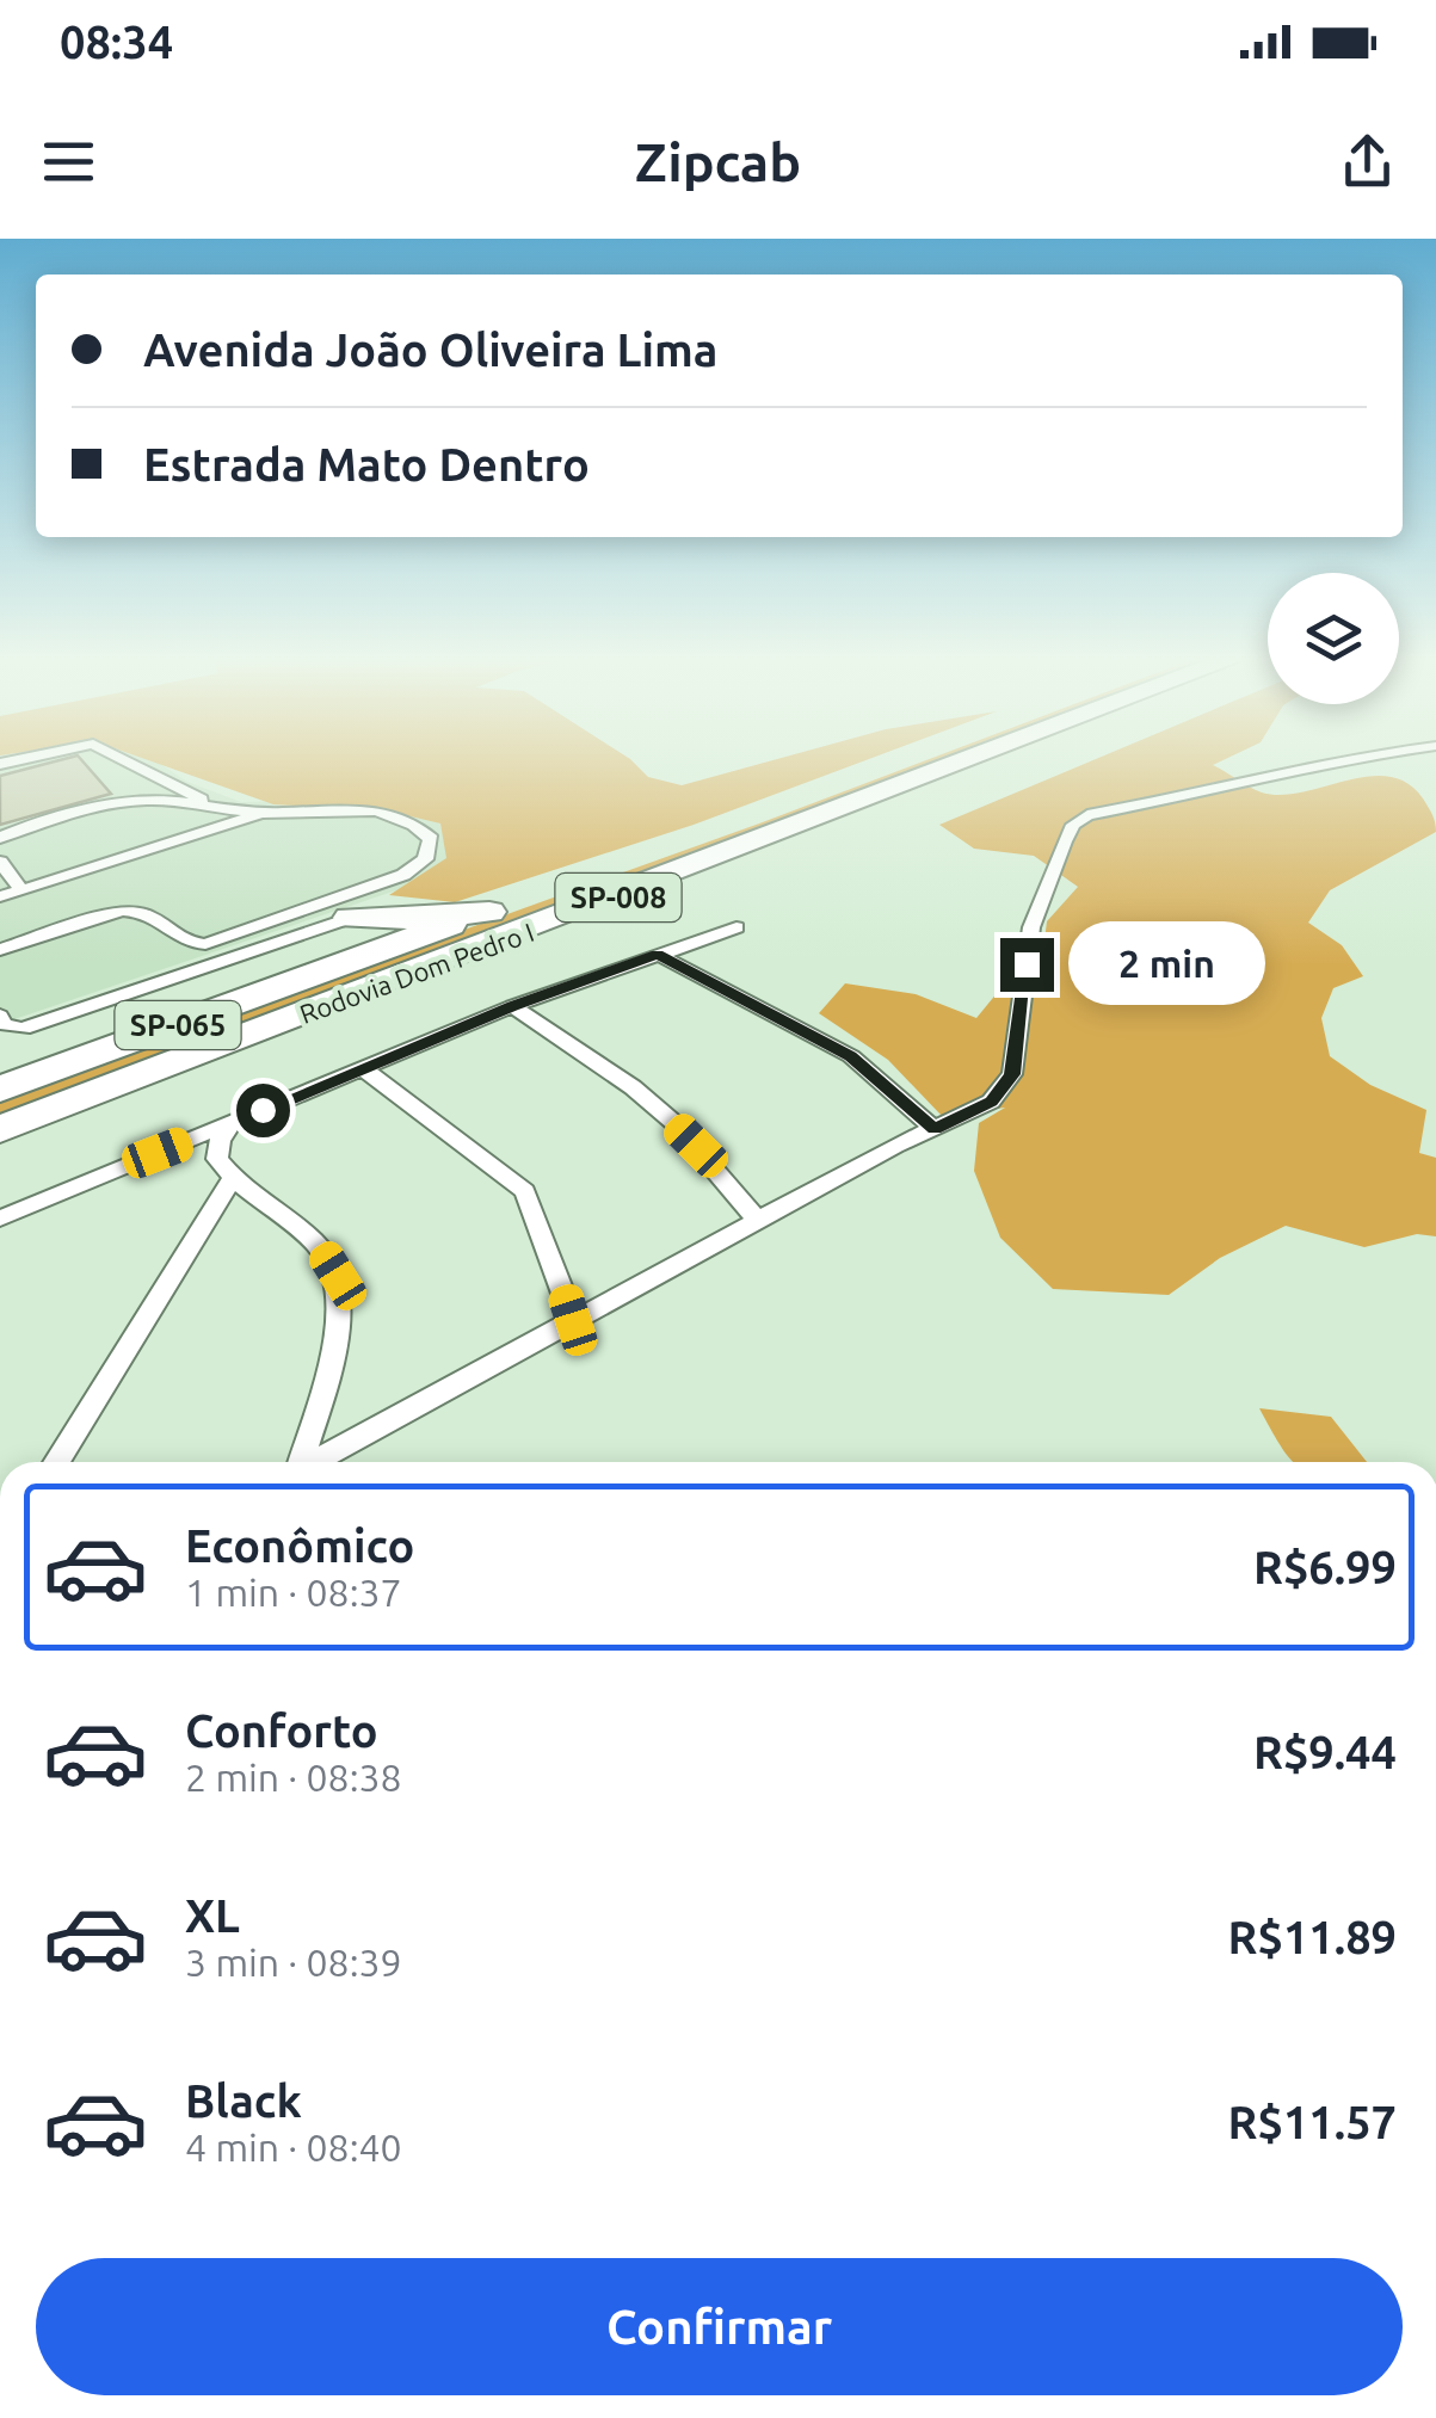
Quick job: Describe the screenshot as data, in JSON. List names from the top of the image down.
{
  "streets": {
    "highway": ["SP-008", "Rodovia Dom Pedro I", "SP-065"]
  },
  "page": {
    "status": "08:34",
    "header": "Zipcab",
    "banner": ["Avenida João Oliveira Lima", "Estrada Mato Dentro"],
    "bubble": "2 min",
    "list": [
      {
        "name": "Econômico",
        "note": "1 min · 08:37",
        "value": "R$6.99"
      },
      {
        "name": "Conforto",
        "note": "2 min · 08:38",
        "value": "R$9.44"
      },
      {
        "name": "XL",
        "note": "3 min · 08:39",
        "value": "R$11.89"
      },
      {
        "name": "Black",
        "note": "4 min · 08:40",
        "value": "R$11.57"
      }
    ],
    "buttons": "Confirmar"
  }
}
